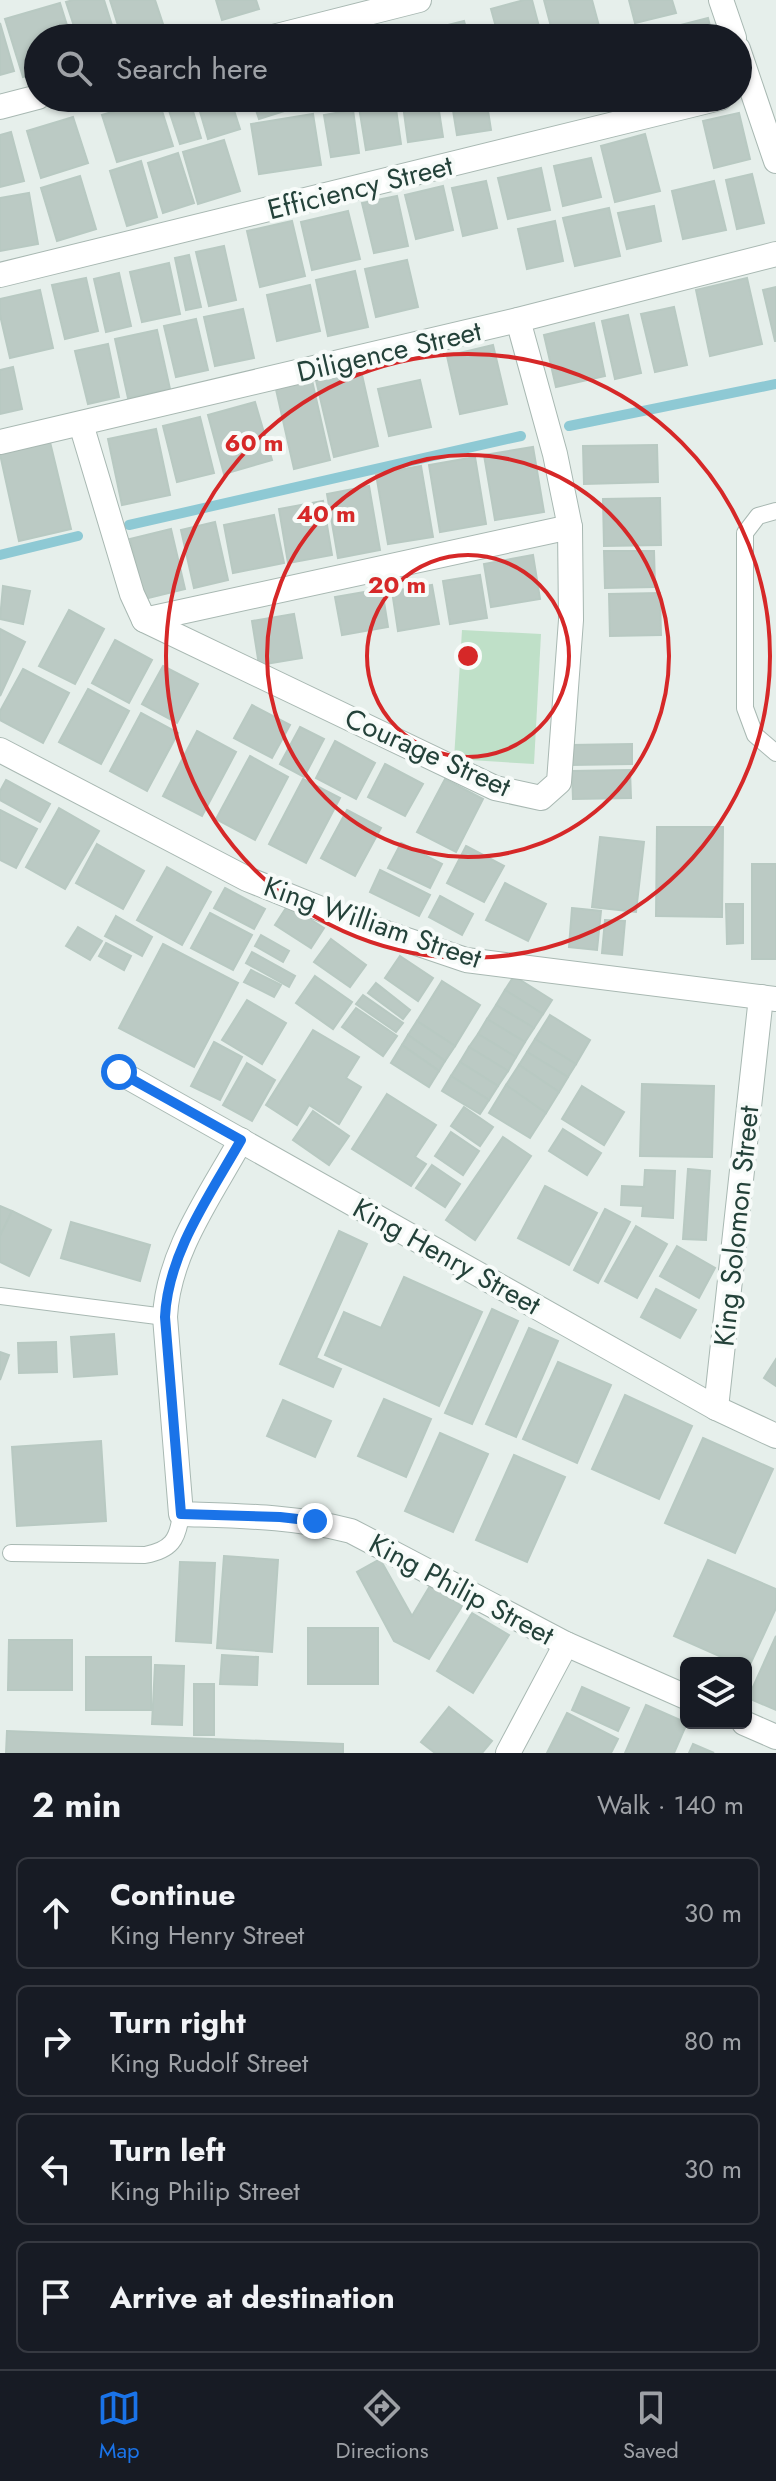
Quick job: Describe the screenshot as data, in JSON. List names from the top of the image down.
{
  "streets": {
    "street": [
      "Efficiency Street",
      "Diligence Street",
      "Courage Street",
      "King William Street",
      "King Solomon Street",
      "King Henry Street",
      "King Philip Street"
    ]
  },
  "crossings": [
    ["Diligence Street", "Courage Street"],
    ["King William Street", "King Solomon Street"],
    ["King Solomon Street", "King Henry Street"]
  ],
  "page": {
    "search": "Search here",
    "heading": ["2 min", "Walk · 140 m"],
    "list": [
      ["Continue", "King Henry Street", "30 m"],
      ["Turn right", "King Rudolf Street", "80 m"],
      ["Turn left", "King Philip Street", "30 m"],
      "Arrive at destination"
    ],
    "nav": ["Map", "Directions", "Saved"]
  },
  "rings": ["60 m", "40 m", "20 m"]
}
